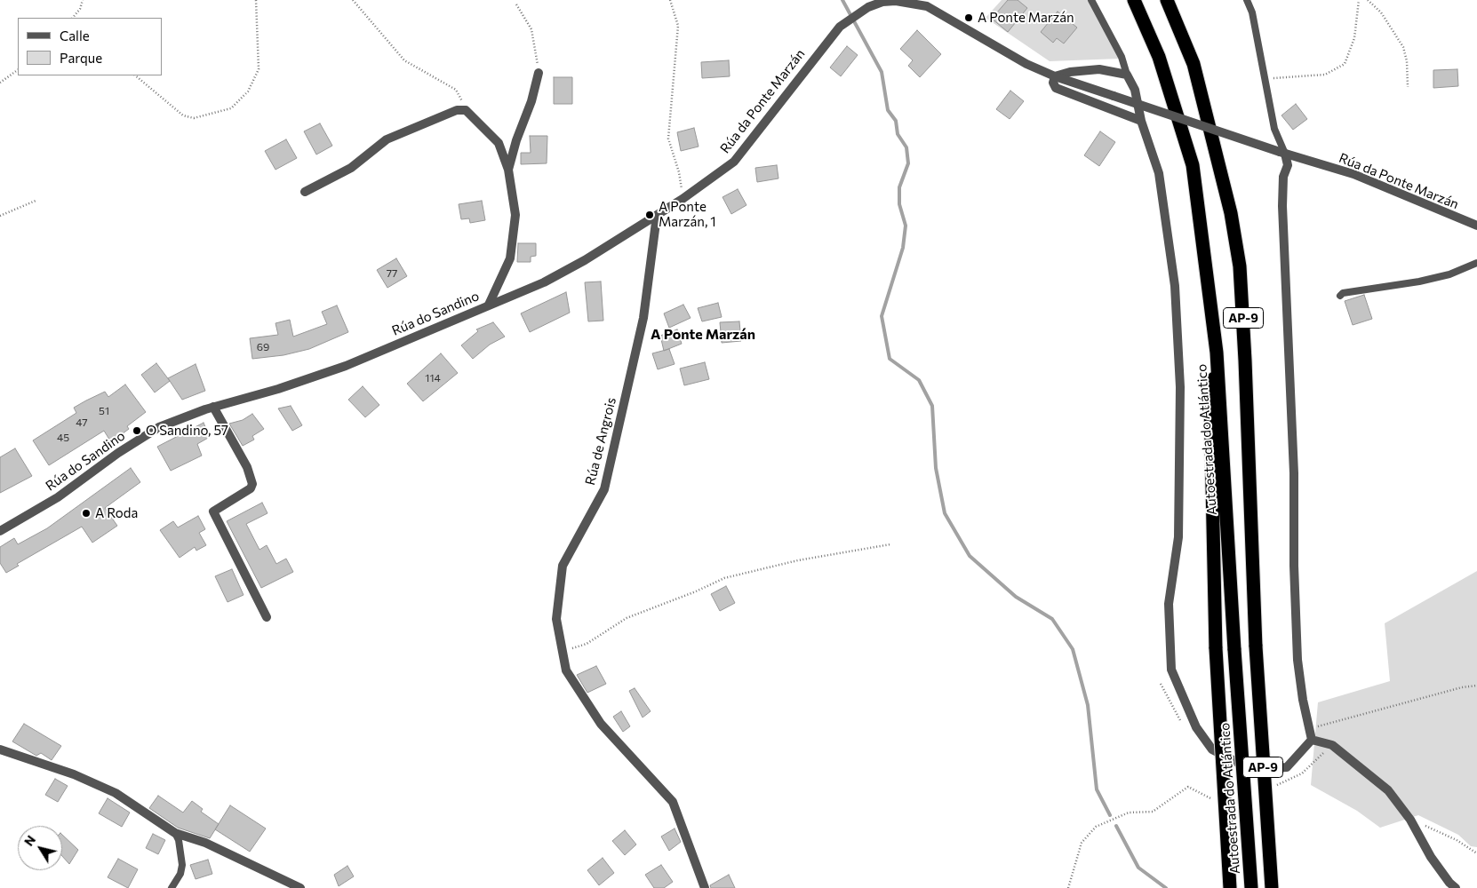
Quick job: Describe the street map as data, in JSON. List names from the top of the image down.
{
  "streets": {
    "highway": ["AP-9", "Autoestrada do Atlántico"],
    "street": ["Rúa da Ponte Marzán", "Rúa do Sandino", "Rúa de Angrois"]
  },
  "crossings": [
    ["Rúa da Ponte Marzán", "Rúa do Sandino"],
    ["Rúa da Ponte Marzán", "Rúa de Angrois"],
    ["Rúa do Sandino", "Rúa de Angrois"]
  ],
  "districts": ["A Ponte Marzán"],
  "places": [
    "A Ponte Marzán",
    "A Ponte Marzán, 1",
    "O Sandino, 57",
    "A Roda"
  ],
  "house_numbers": [
    "77",
    "69",
    "114",
    "51",
    "47",
    "45"
  ],
  "legend": ["Calle", "Parque"],
  "north": "top left"
}
